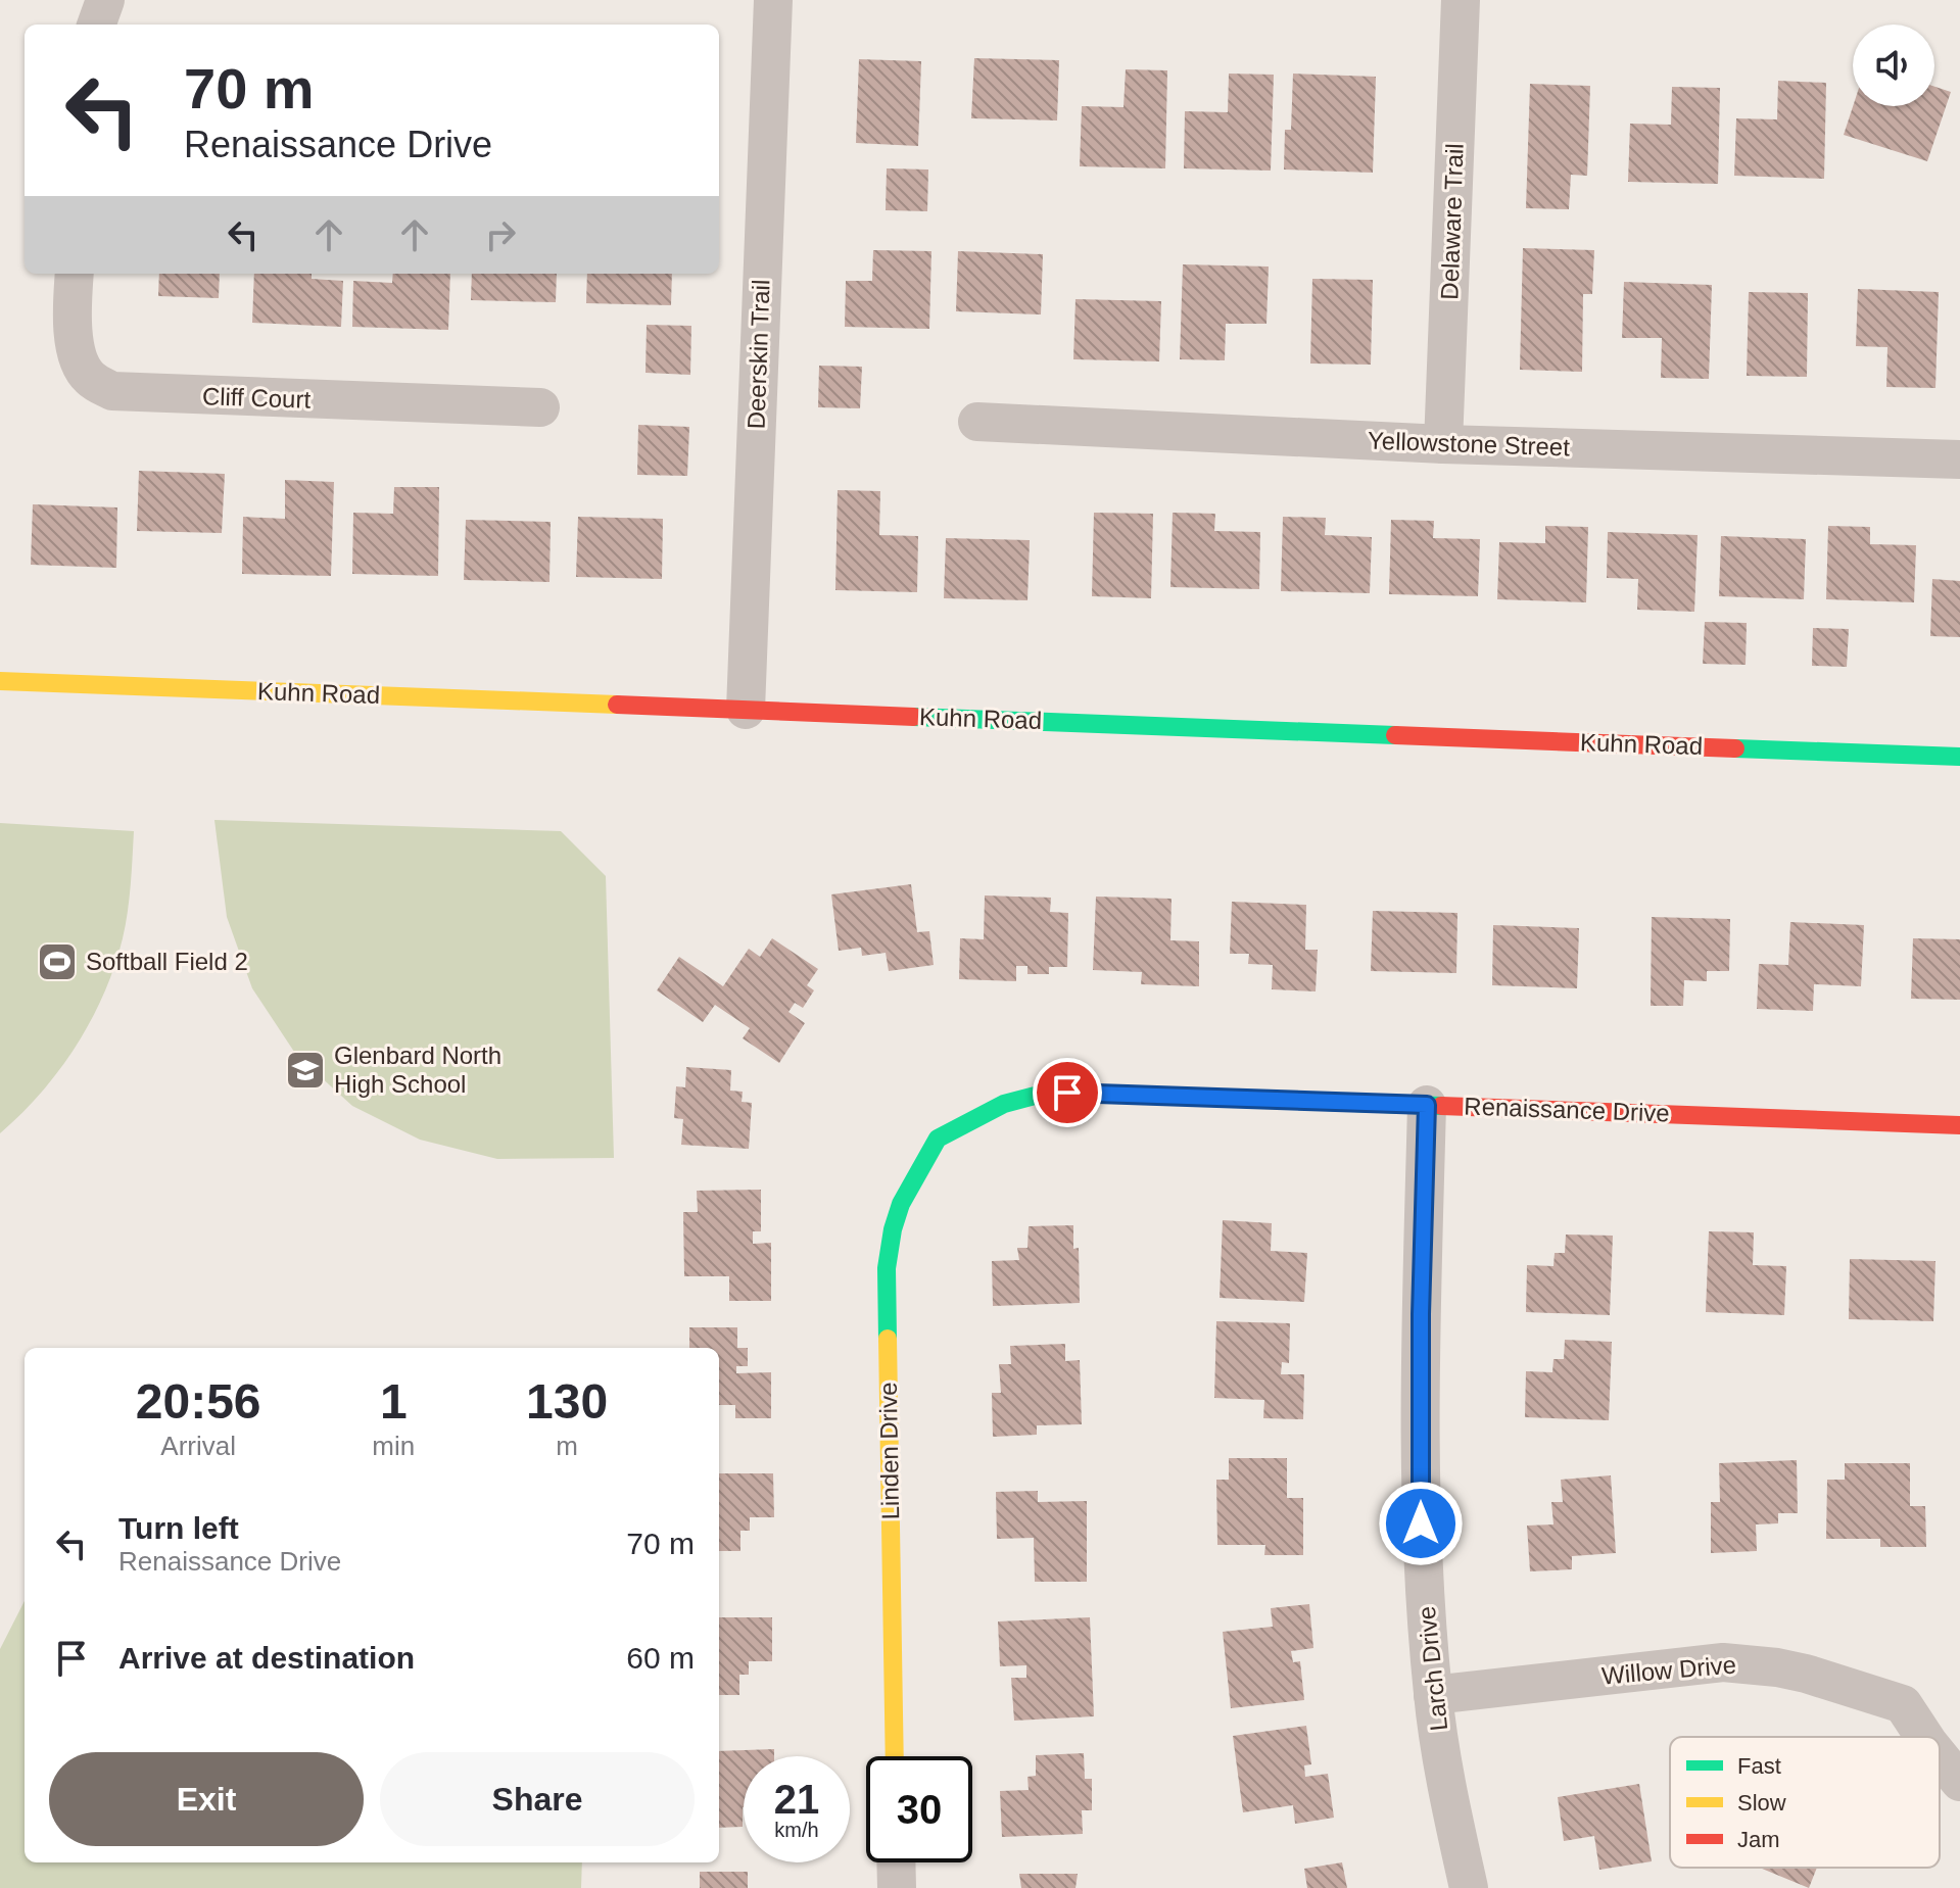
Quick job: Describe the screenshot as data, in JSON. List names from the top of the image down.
{
  "streets": {
    "street": [
      "Delaware Trail",
      "Deerskin Trail",
      "Cliff Court",
      "Yellowstone Street",
      "Kuhn Road",
      "Renaissance Drive",
      "Linden Drive",
      "Larch Drive",
      "Willow Drive"
    ]
  },
  "crossings": [
    ["Delaware Trail", "Yellowstone Street"],
    ["Deerskin Trail", "Kuhn Road"],
    ["Renaissance Drive", "Linden Drive"],
    ["Renaissance Drive", "Larch Drive"],
    ["Larch Drive", "Willow Drive"]
  ],
  "places": {
    "sports": ["Softball Field 2"],
    "school or university": ["Glenbard North High School"]
  },
  "legend": ["Fast", "Slow", "Jam"],
  "page": {
    "turn": ["70 m", "Renaissance Drive"],
    "eta": [
      "20:56",
      "Arrival",
      "1",
      "min",
      "130",
      "m"
    ],
    "list": [
      {
        "name": "Turn left",
        "note": "Renaissance Drive",
        "value": "70 m"
      },
      {
        "name": "Arrive at destination",
        "value": "60 m"
      }
    ],
    "buttons": ["Exit", "Share"],
    "speed": "21 km/h",
    "limit": "30"
  }
}
